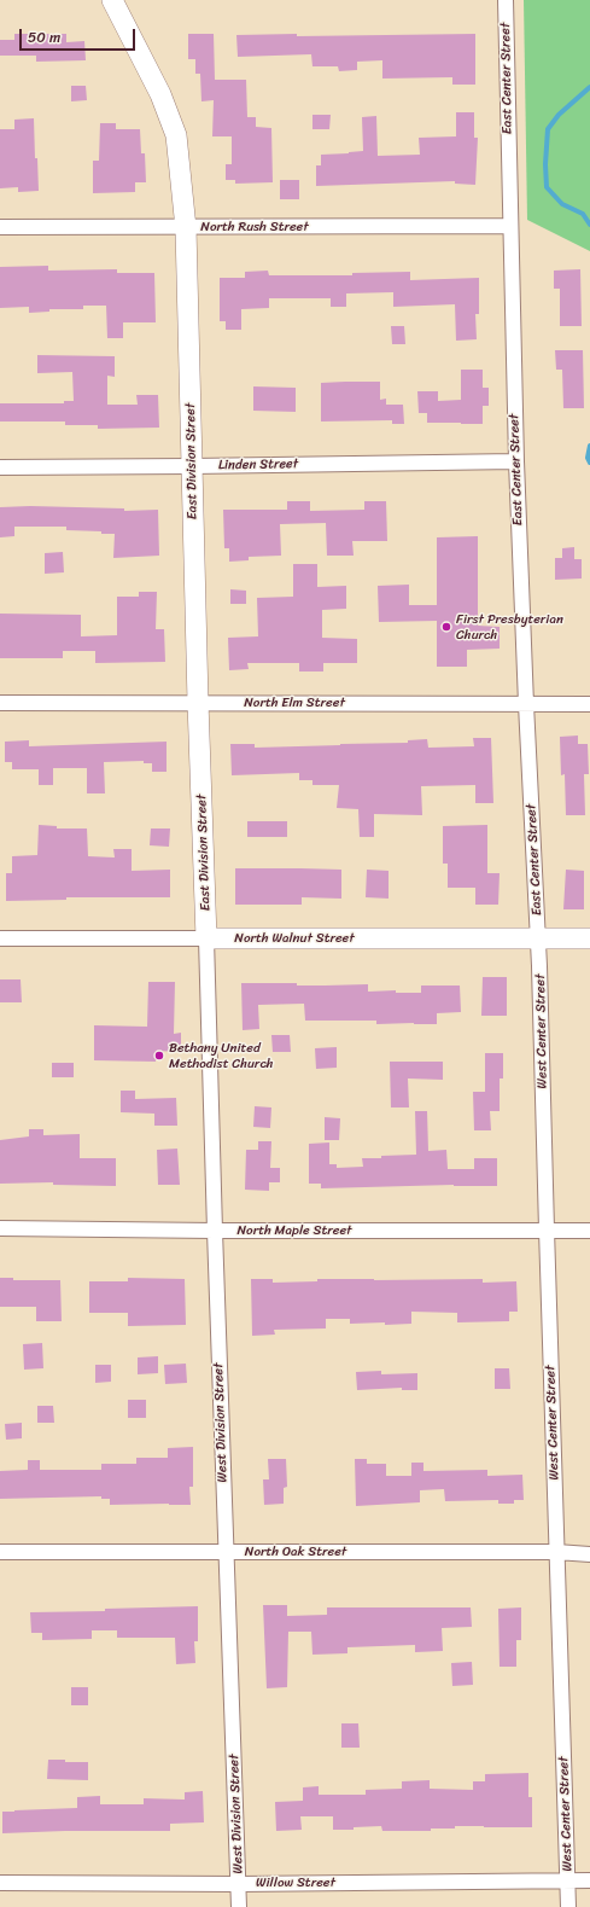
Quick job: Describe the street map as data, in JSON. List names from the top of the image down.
{
  "streets": {
    "street": [
      "East Center Street",
      "North Rush Street",
      "East Division Street",
      "Linden Street",
      "North Elm Street",
      "North Walnut Street",
      "West Center Street",
      "North Maple Street",
      "West Division Street",
      "North Oak Street",
      "Willow Street"
    ]
  },
  "crossings": [
    ["East Center Street", "North Rush Street"],
    ["East Center Street", "Linden Street"],
    ["East Center Street", "North Elm Street"],
    ["East Center Street", "North Walnut Street"],
    ["East Center Street", "West Center Street"],
    ["North Rush Street", "East Division Street"],
    ["East Division Street", "Linden Street"],
    ["East Division Street", "North Elm Street"],
    ["East Division Street", "North Walnut Street"],
    ["East Division Street", "West Division Street"],
    ["North Walnut Street", "West Center Street"],
    ["North Walnut Street", "West Division Street"],
    ["West Center Street", "North Maple Street"],
    ["West Center Street", "North Oak Street"],
    ["West Center Street", "Willow Street"],
    ["North Maple Street", "West Division Street"],
    ["West Division Street", "North Oak Street"],
    ["West Division Street", "Willow Street"]
  ],
  "places": ["First Presbyterian Church", "Bethany United Methodist Church"],
  "scale_bar": "50 m"
}
